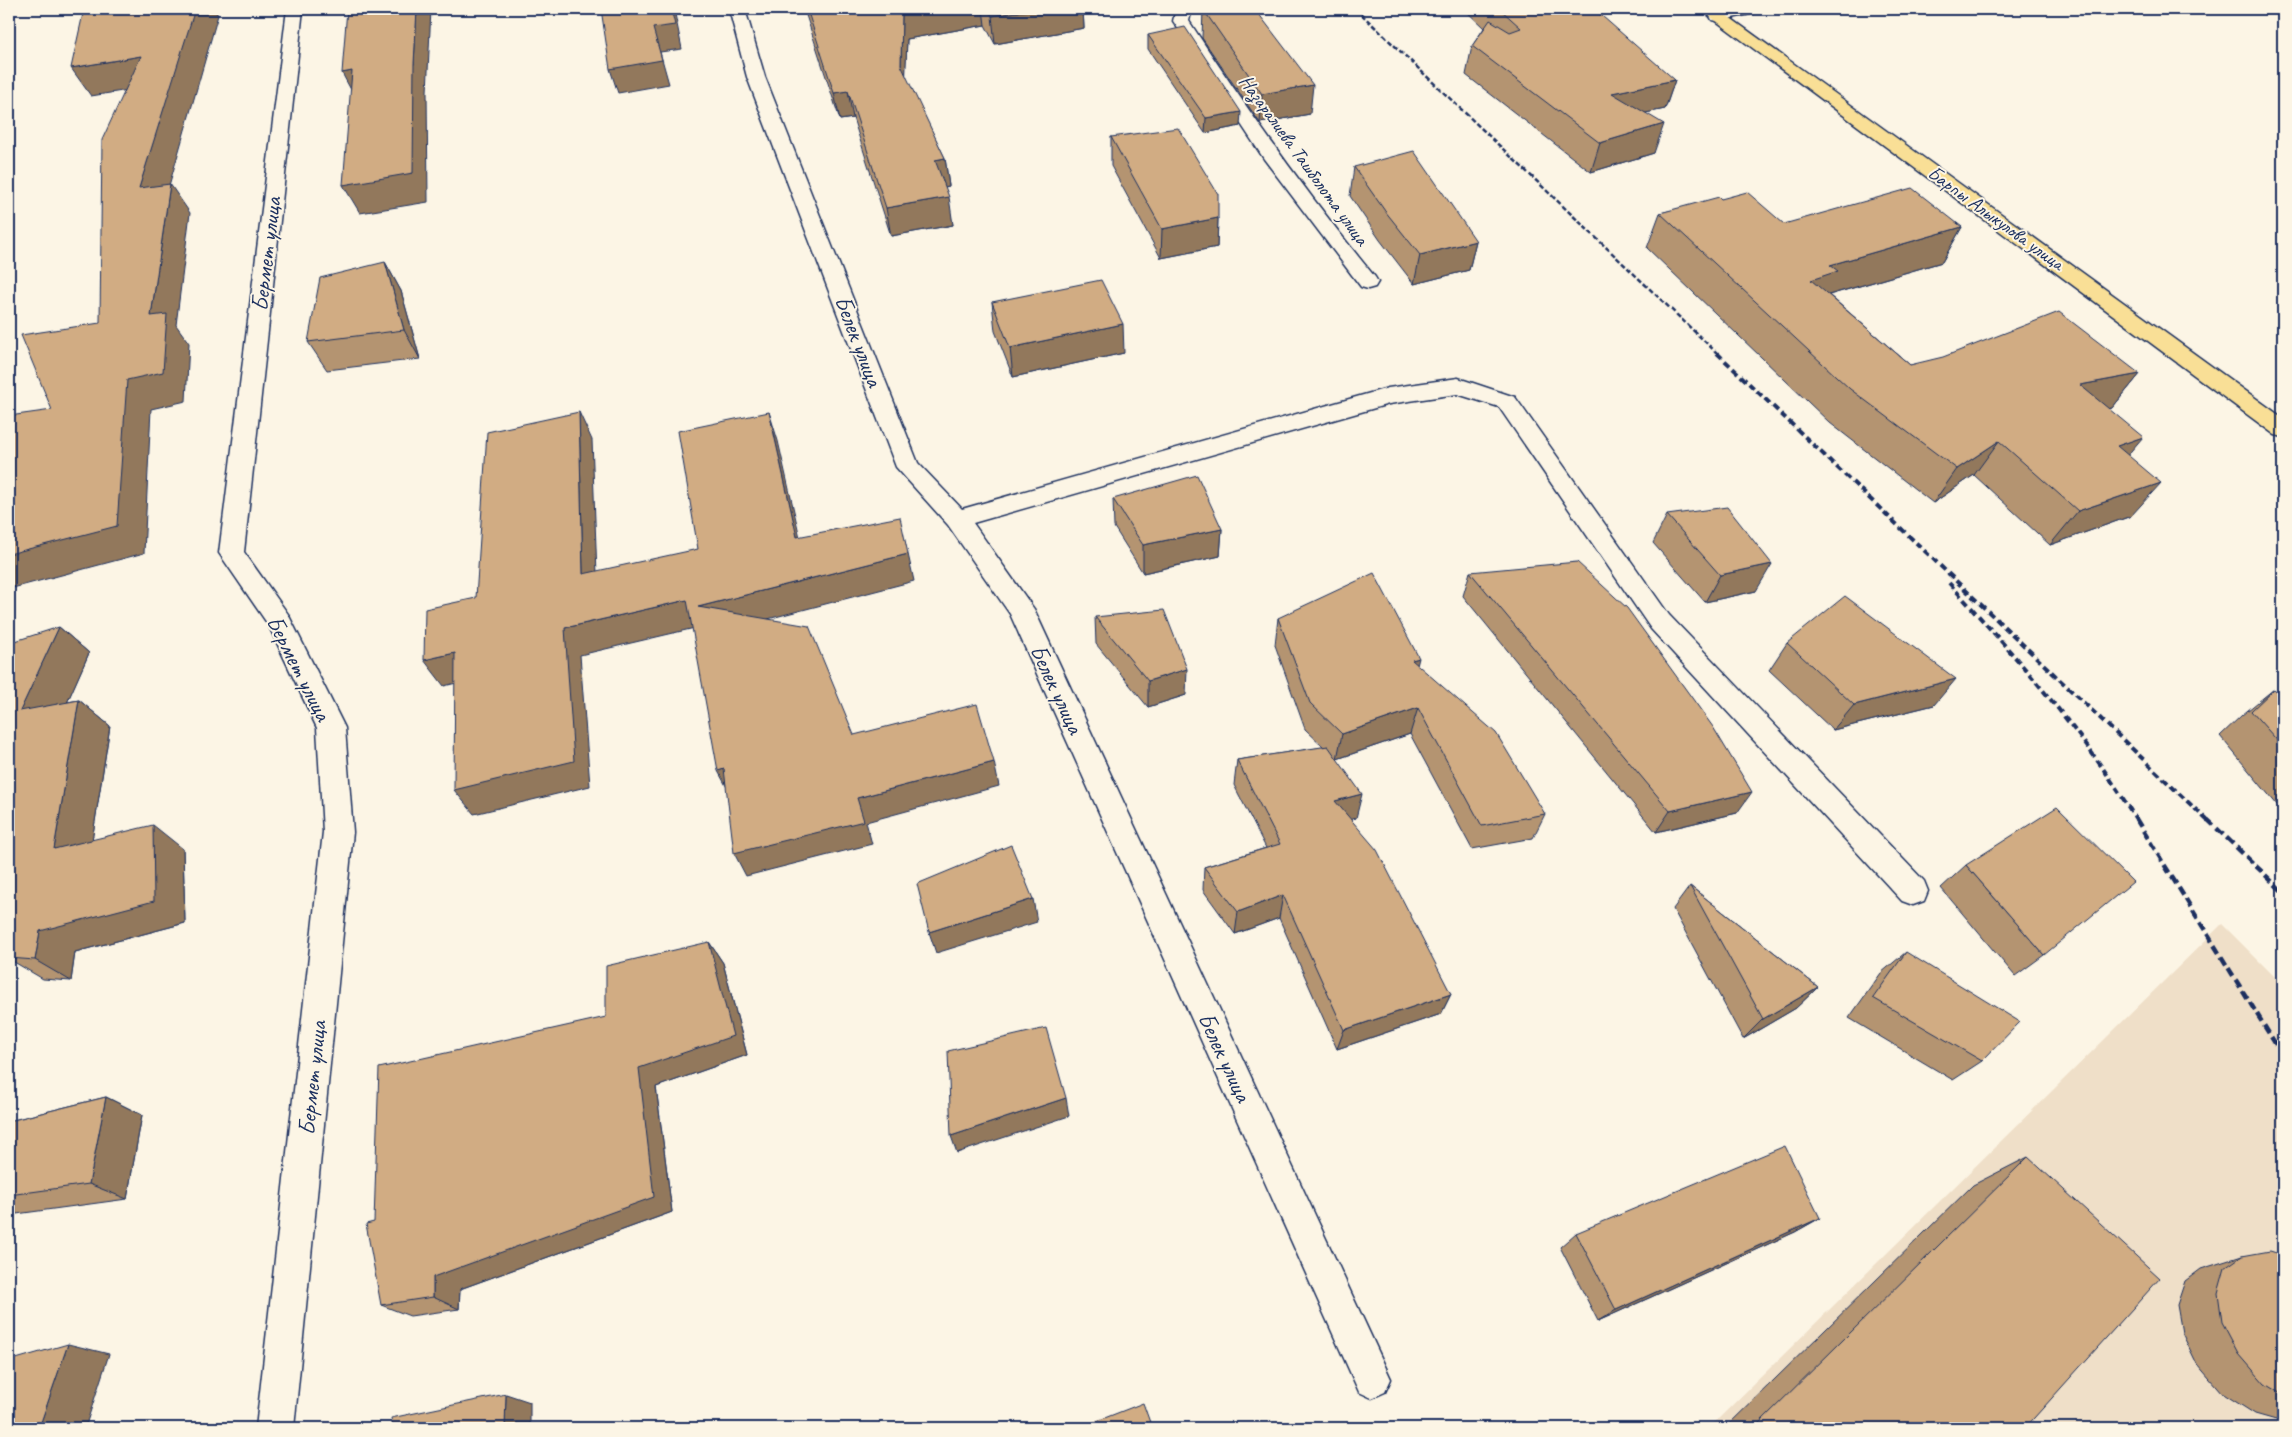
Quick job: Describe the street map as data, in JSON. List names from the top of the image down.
{
  "streets": {
    "main road": ["Барпы Алыкулова улица"],
    "street": ["Назаралиева Ташболота улица", "Бермет улица", "Белек улица"]
  }
}
